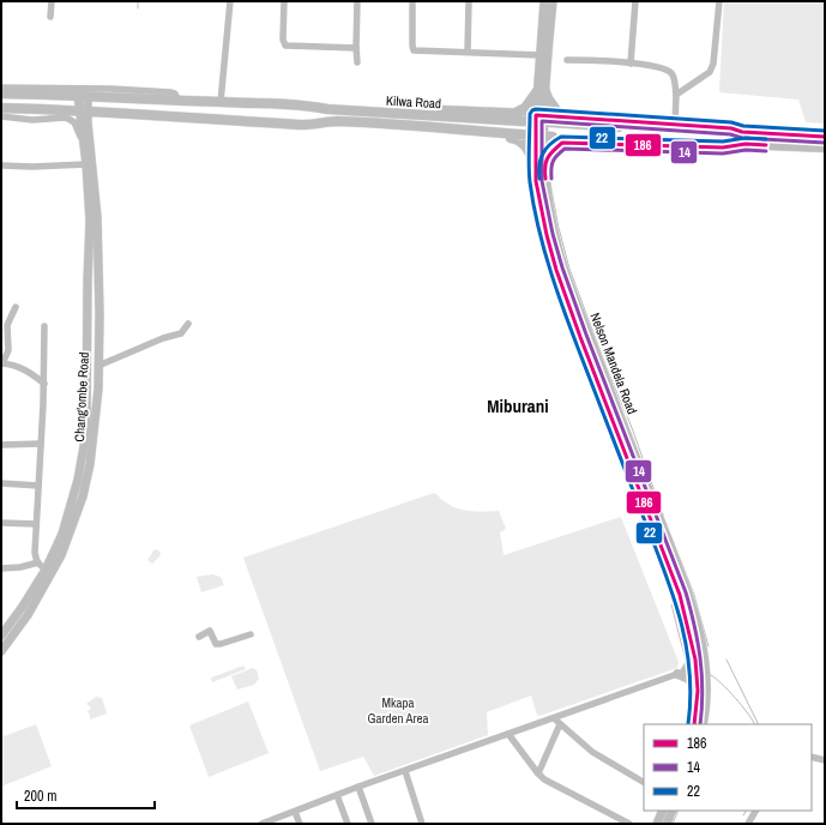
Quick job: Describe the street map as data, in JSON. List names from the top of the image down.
{
  "streets": {
    "highway": ["Kilwa Road"],
    "main road": ["Nelson Mandela Road", "Chang'ombe Road"]
  },
  "crossings": [
    ["Kilwa Road", "Chang'ombe Road"]
  ],
  "districts": ["Miburani"],
  "parks": ["Mkapa Garden Area"],
  "lines": ["transit line 22", "transit line 186", "transit line 14"],
  "legend": ["186", "14", "22"],
  "scale_bar": "200 m"
}
